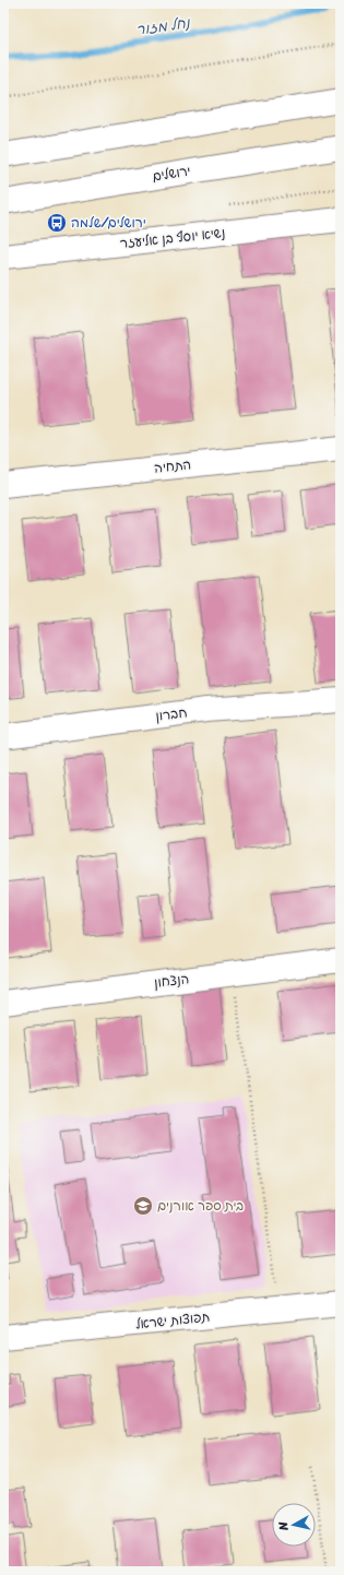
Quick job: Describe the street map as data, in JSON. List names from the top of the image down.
{
  "streets": {
    "main road": [
      "ירושלים",
      "נשיא יוסף בן אליעזר",
      "התחיה",
      "חברון",
      "הנצחון",
      "תפוצות ישראל"
    ]
  },
  "water": ["נחל מזור"],
  "places": {
    "bus stop": ["ירושלים/שלמה"],
    "school or university": ["בית ספר אורנים"]
  },
  "north": "left"
}
